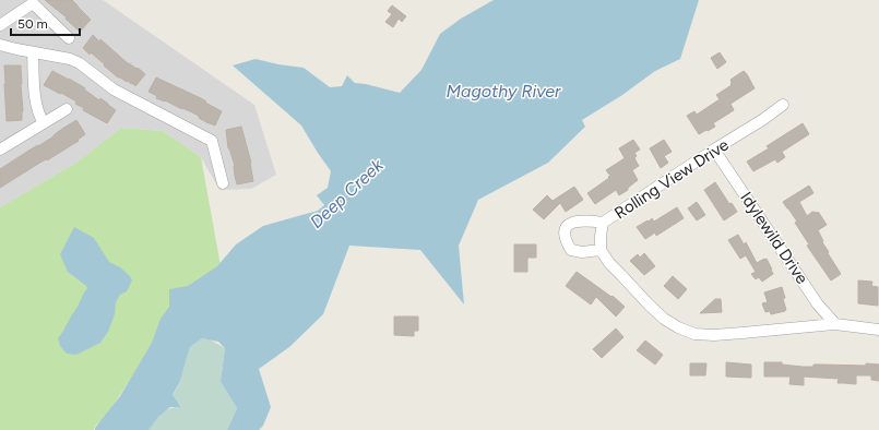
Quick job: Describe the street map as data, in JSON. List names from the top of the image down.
{
  "streets": {
    "street": ["Rolling View Drive", "Idylewild Drive"]
  },
  "crossings": [
    ["Rolling View Drive", "Idylewild Drive"]
  ],
  "water": ["Magothy River", "Deep Creek"],
  "scale_bar": "50 m"
}
